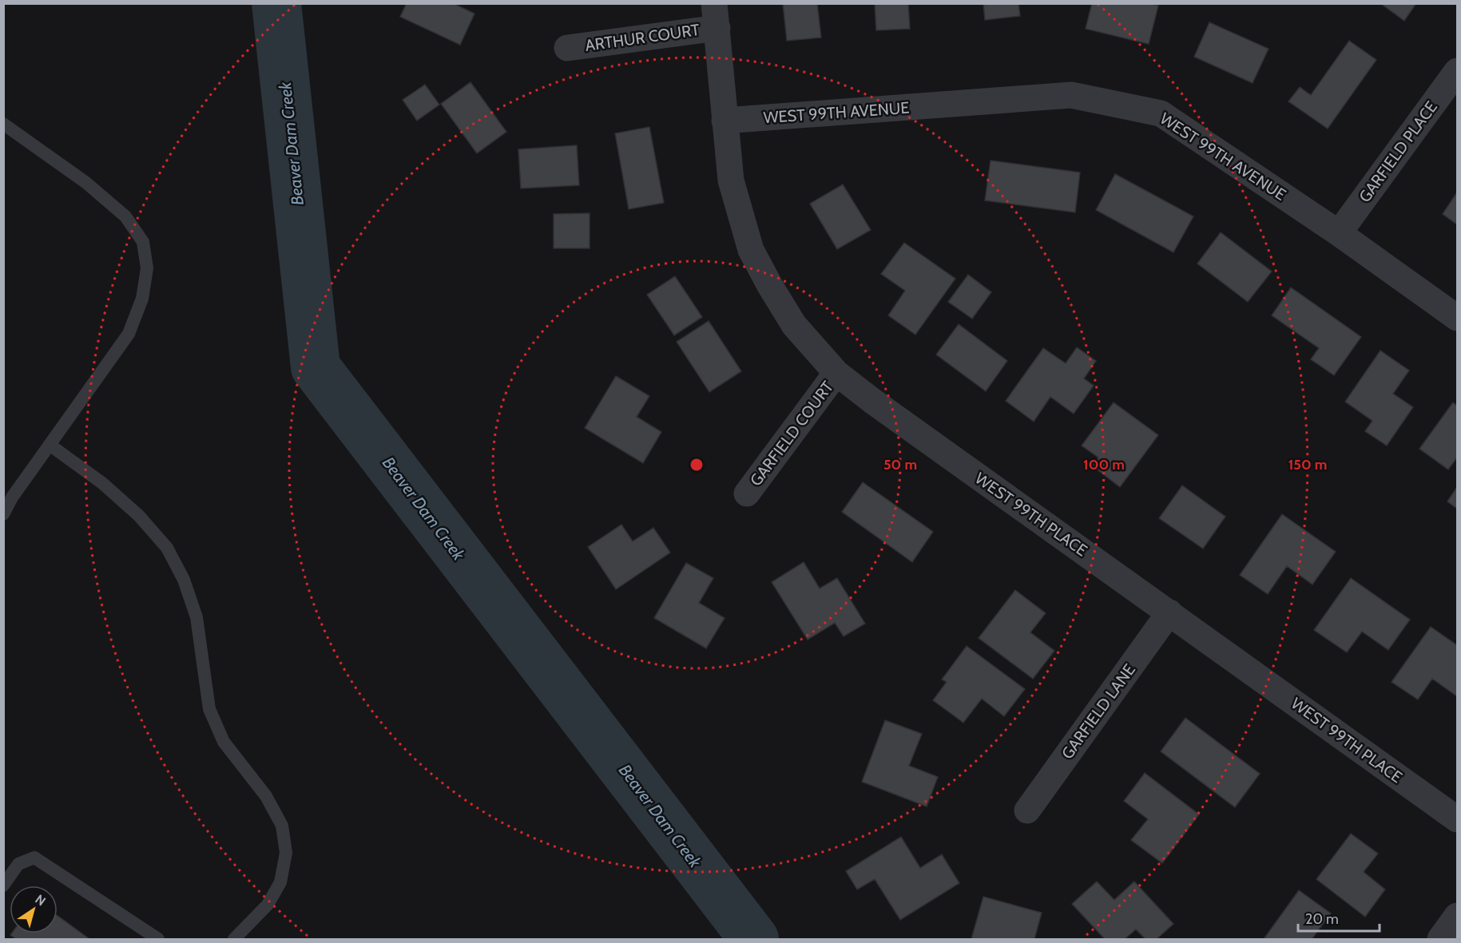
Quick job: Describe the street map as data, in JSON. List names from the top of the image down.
{
  "streets": {
    "street": [
      "ARTHUR COURT",
      "WEST 99TH AVENUE",
      "GARFIELD PLACE",
      "GARFIELD COURT",
      "WEST 99TH PLACE",
      "GARFIELD LANE"
    ]
  },
  "crossings": [
    ["ARTHUR COURT", "WEST 99TH PLACE"],
    ["WEST 99TH AVENUE", "GARFIELD PLACE"],
    ["WEST 99TH AVENUE", "WEST 99TH PLACE"],
    ["GARFIELD COURT", "WEST 99TH PLACE"],
    ["WEST 99TH PLACE", "GARFIELD LANE"]
  ],
  "water": ["Beaver Dam Creek"],
  "scale_bar": "20 m",
  "north": "top right",
  "rings": ["50 m", "100 m", "150 m"]
}
